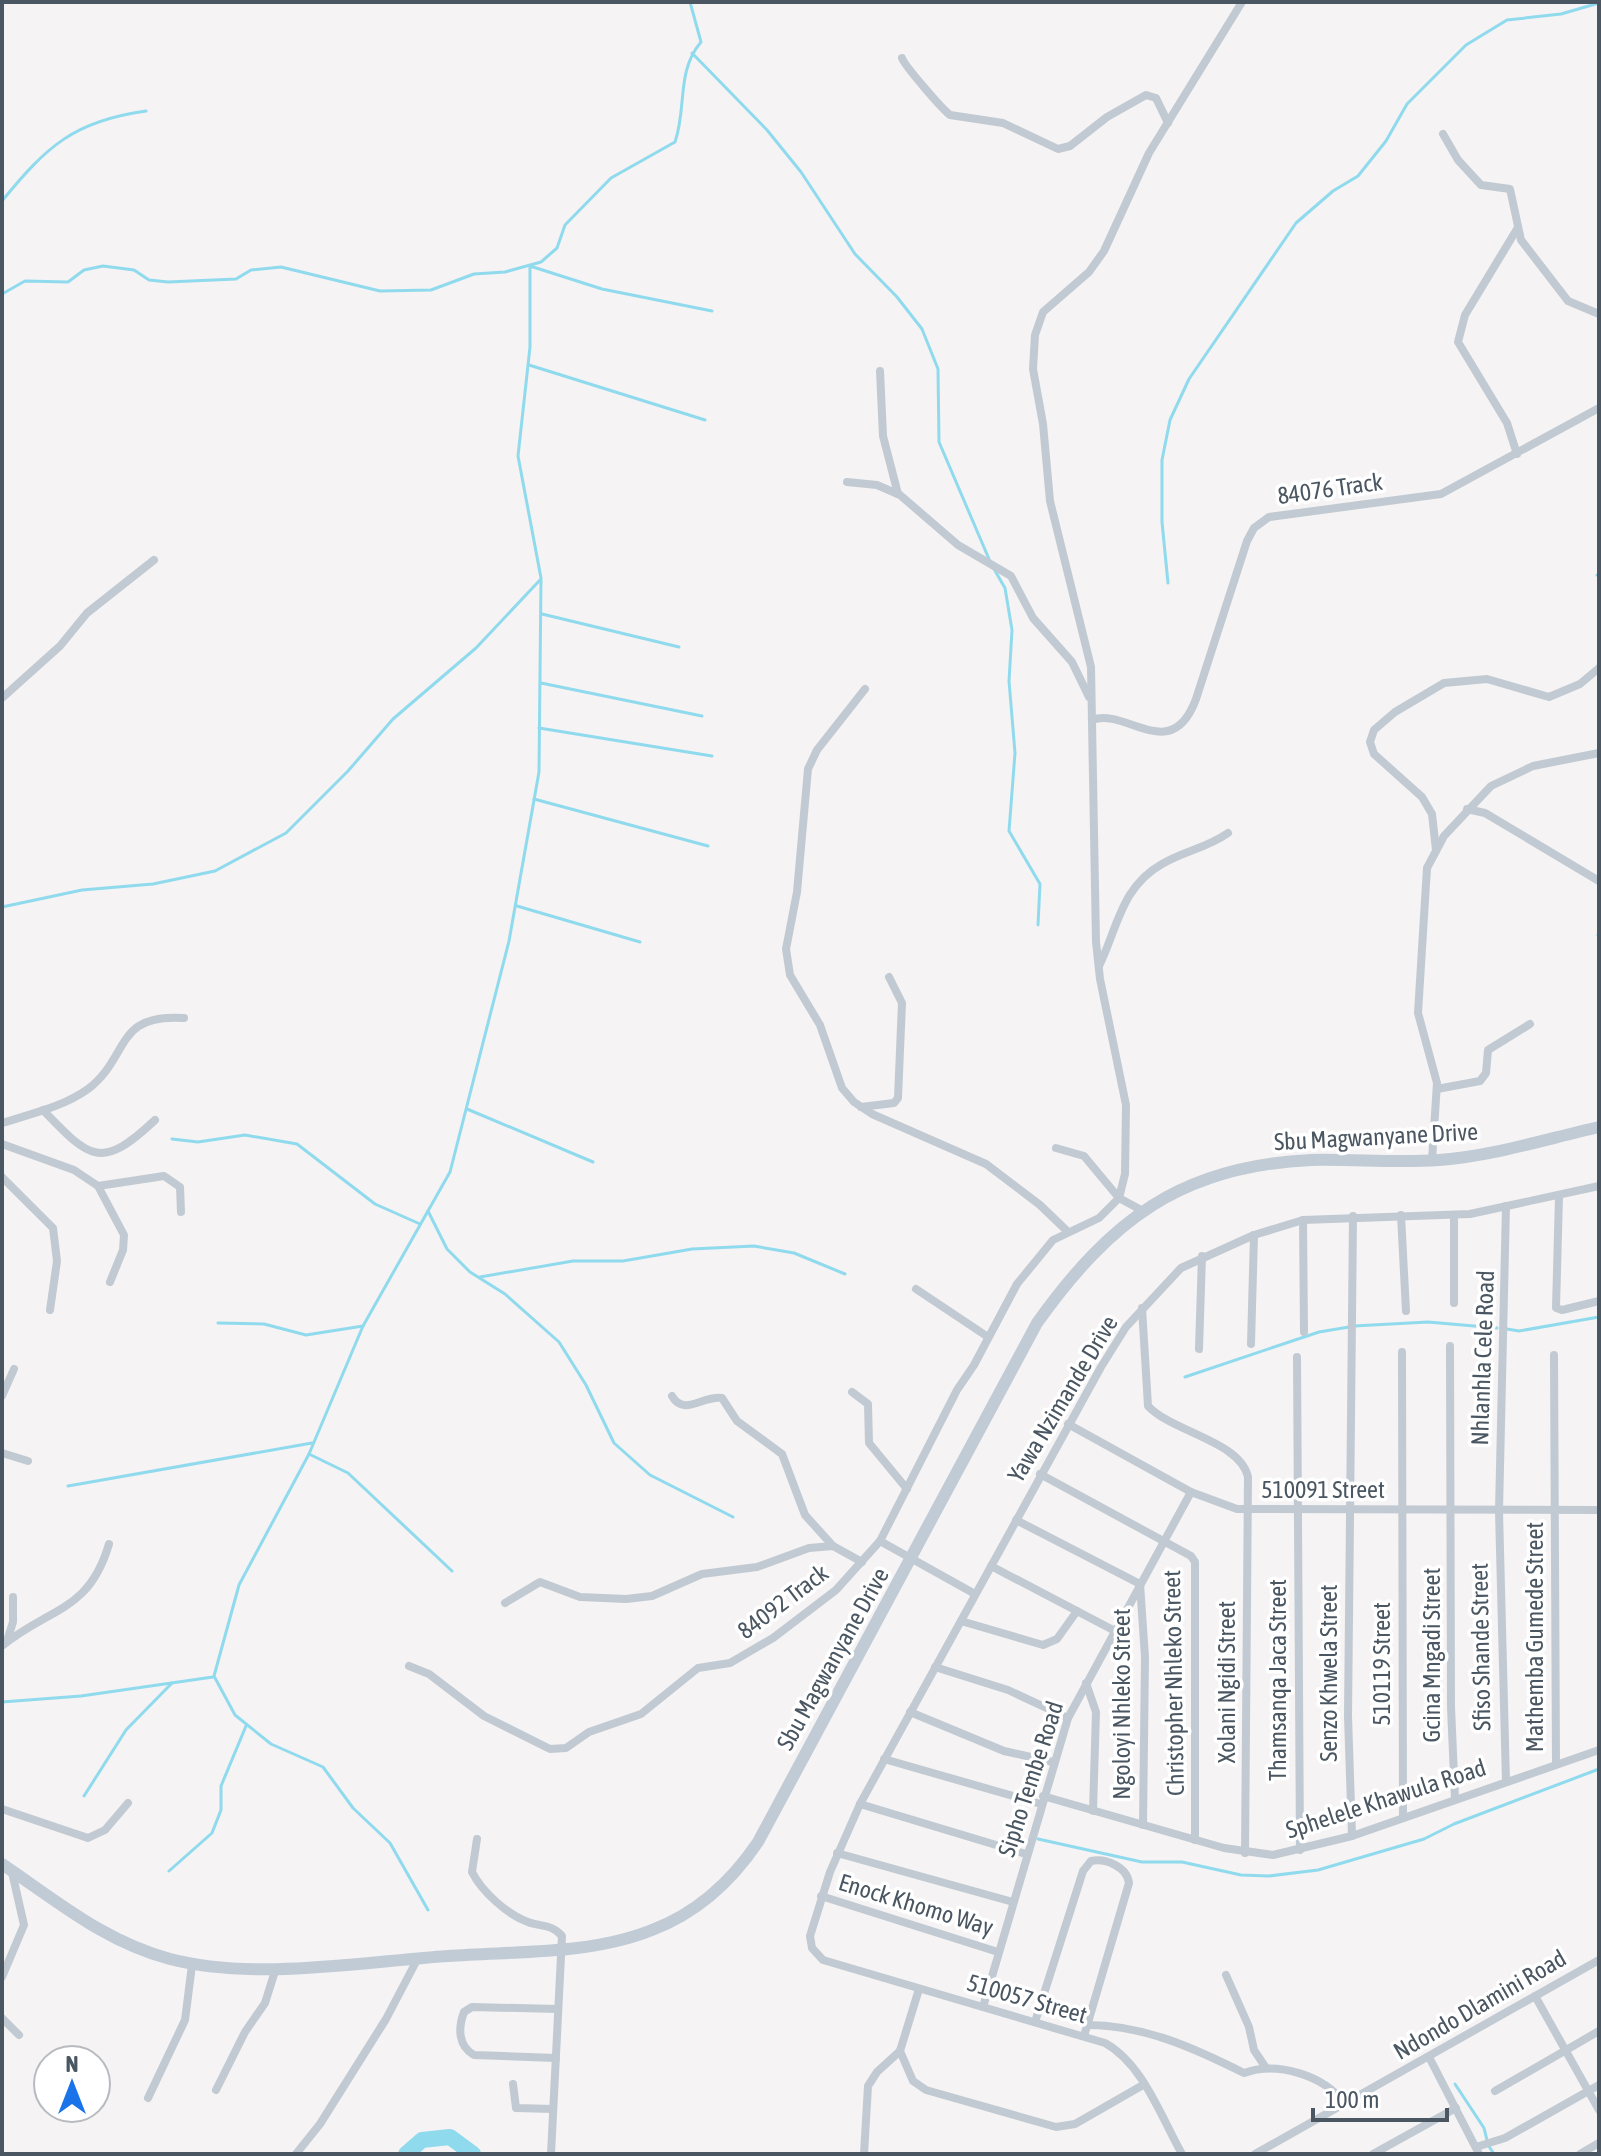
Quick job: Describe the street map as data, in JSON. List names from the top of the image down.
{
  "streets": {
    "main road": ["Sbu Magwanyane Drive"],
    "street": [
      "84076 Track",
      "Nhlanhla Cele Road",
      "Yawa Nzimande Drive",
      "510091 Street",
      "84092 Track",
      "Mathemba Gumede Street",
      "Sfiso Shande Street",
      "Gcina Mngadi Street",
      "510119 Street",
      "Senzo Khwela Street",
      "Thamsanqa Jaca Street",
      "Xolani Ngidi Street",
      "Christopher Nhleko Street",
      "Ngoloyi Nhleko Street",
      "Sipho Tembe Road",
      "Sphelele Khawula Road",
      "Enock Khomo Way",
      "510057 Street",
      "Ndondo Dlamini Road"
    ]
  },
  "crossings": [
    ["Nhlanhla Cele Road", "Yawa Nzimande Drive"],
    ["Nhlanhla Cele Road", "510091 Street"],
    ["Nhlanhla Cele Road", "Sfiso Shande Street"],
    ["Yawa Nzimande Drive", "510091 Street"],
    ["Yawa Nzimande Drive", "Senzo Khwela Street"],
    ["Yawa Nzimande Drive", "Xolani Ngidi Street"],
    ["Yawa Nzimande Drive", "Sphelele Khawula Road"],
    ["Yawa Nzimande Drive", "Enock Khomo Way"],
    ["Yawa Nzimande Drive", "510057 Street"],
    ["510091 Street", "Mathemba Gumede Street"],
    ["510091 Street", "Sfiso Shande Street"],
    ["510091 Street", "Gcina Mngadi Street"],
    ["510091 Street", "510119 Street"],
    ["510091 Street", "Senzo Khwela Street"],
    ["510091 Street", "Thamsanqa Jaca Street"],
    ["510091 Street", "Xolani Ngidi Street"],
    ["510091 Street", "Sipho Tembe Road"],
    ["Mathemba Gumede Street", "Sphelele Khawula Road"],
    ["Sfiso Shande Street", "Sphelele Khawula Road"],
    ["Gcina Mngadi Street", "Sphelele Khawula Road"],
    ["510119 Street", "Sphelele Khawula Road"],
    ["Senzo Khwela Street", "Sphelele Khawula Road"],
    ["Thamsanqa Jaca Street", "Sphelele Khawula Road"],
    ["Xolani Ngidi Street", "Sphelele Khawula Road"],
    ["Christopher Nhleko Street", "Sipho Tembe Road"],
    ["Christopher Nhleko Street", "Sphelele Khawula Road"],
    ["Ngoloyi Nhleko Street", "Sipho Tembe Road"],
    ["Ngoloyi Nhleko Street", "Sphelele Khawula Road"],
    ["Sipho Tembe Road", "Sphelele Khawula Road"],
    ["Sipho Tembe Road", "Enock Khomo Way"],
    ["Sipho Tembe Road", "510057 Street"]
  ],
  "scale_bar": "100 m",
  "north": "top"
}
